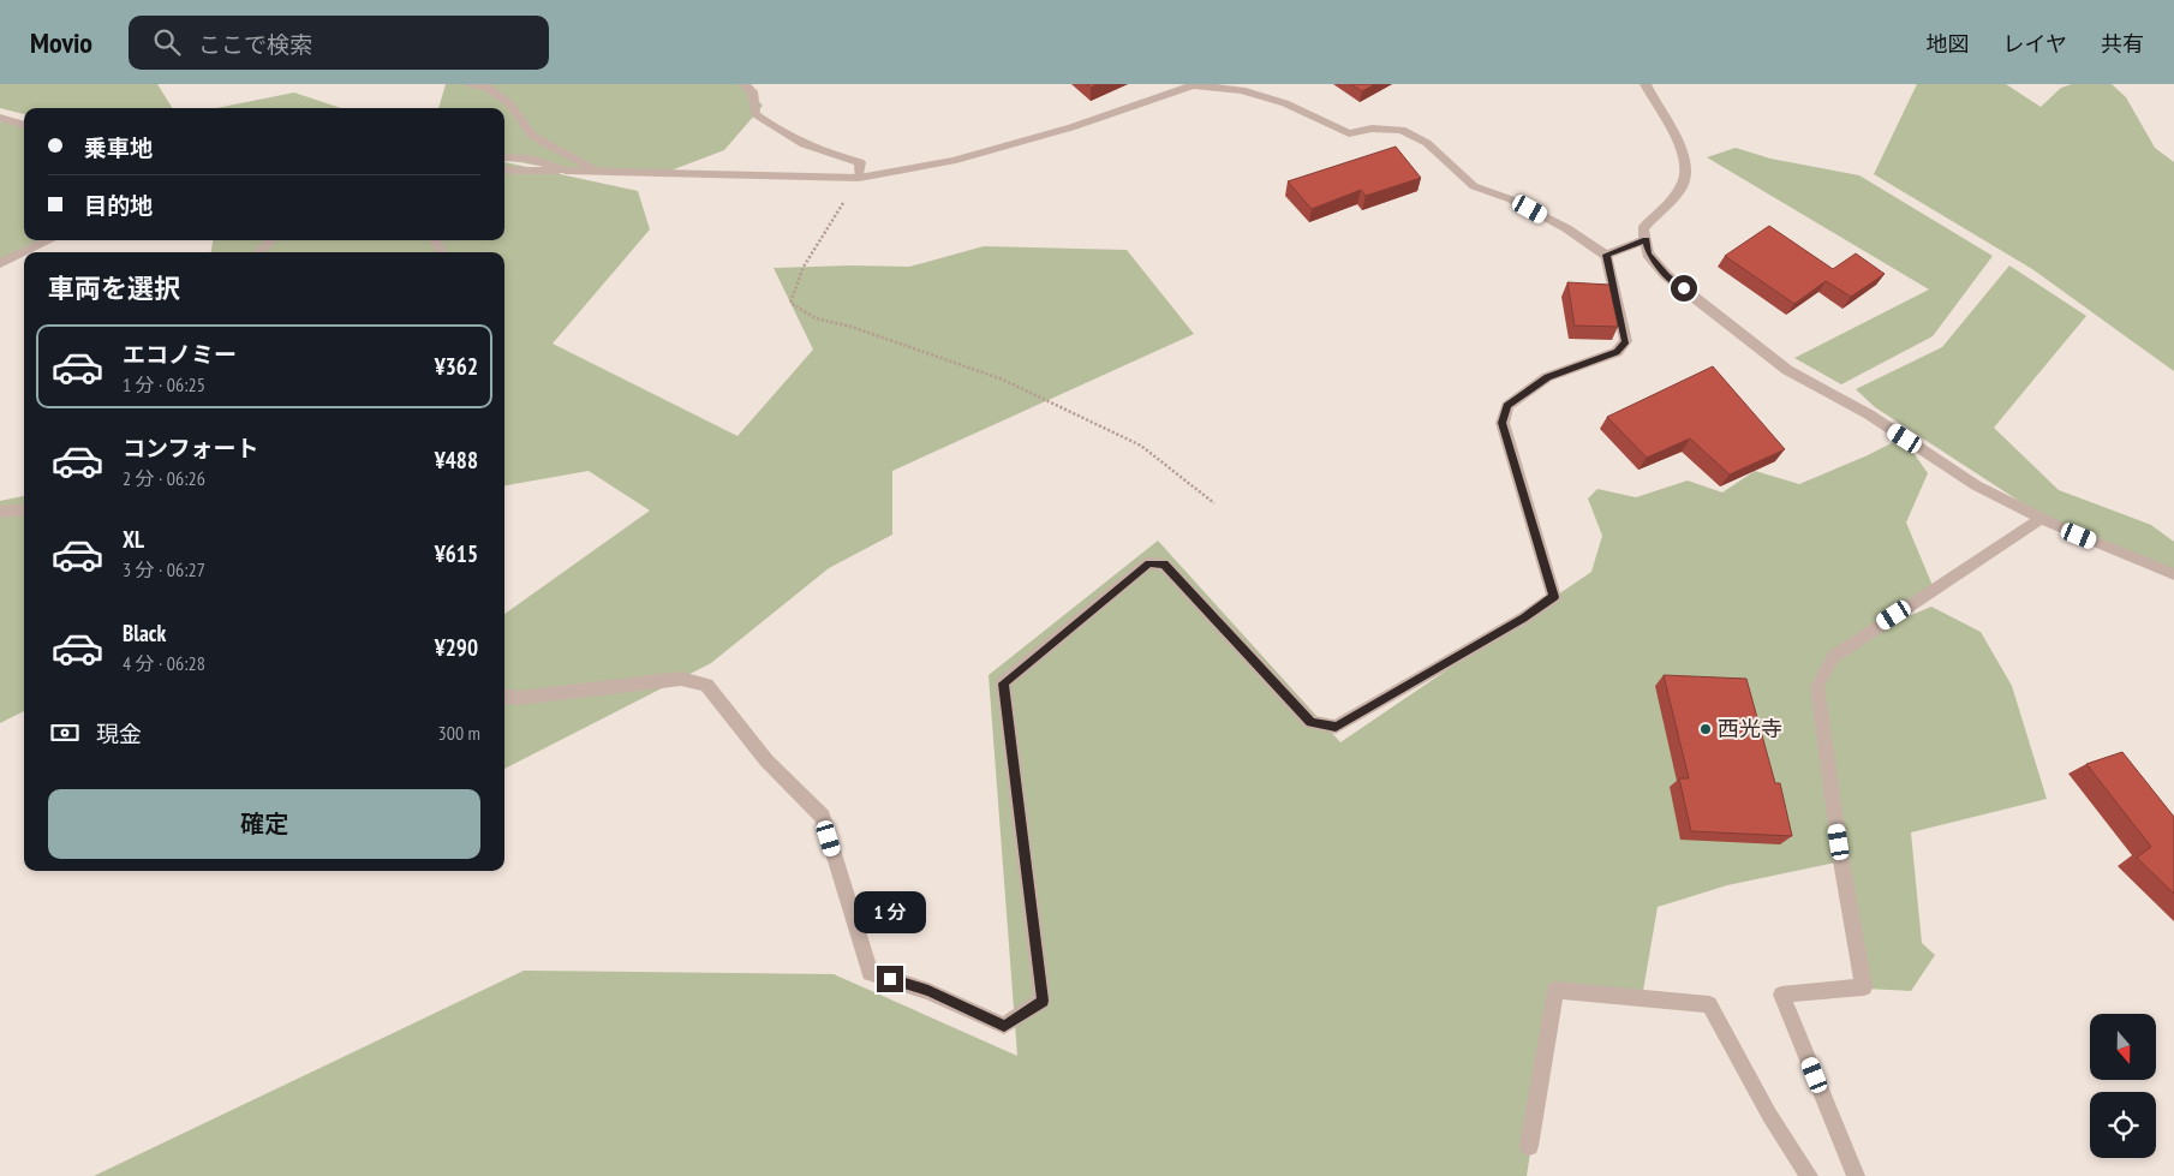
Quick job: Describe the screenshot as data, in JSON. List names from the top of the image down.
{
  "places": ["西光寺"],
  "north": "bottom",
  "page": {
    "header": "Movio",
    "search": "ここで検索",
    "nav": ["地図", "レイヤ", "共有"],
    "banner": ["乗車地", "目的地"],
    "heading": "車両を選択",
    "list": [
      {
        "name": "エコノミー",
        "note": "1 分 · 06:25",
        "value": "¥362"
      },
      {
        "name": "コンフォート",
        "note": "2 分 · 06:26",
        "value": "¥488"
      },
      {
        "name": "XL",
        "note": "3 分 · 06:27",
        "value": "¥615"
      },
      {
        "name": "Black",
        "note": "4 分 · 06:28",
        "value": "¥290"
      }
    ],
    "pay": ["現金", "300 m"],
    "buttons": "確定",
    "bubble": "1 分"
  }
}
